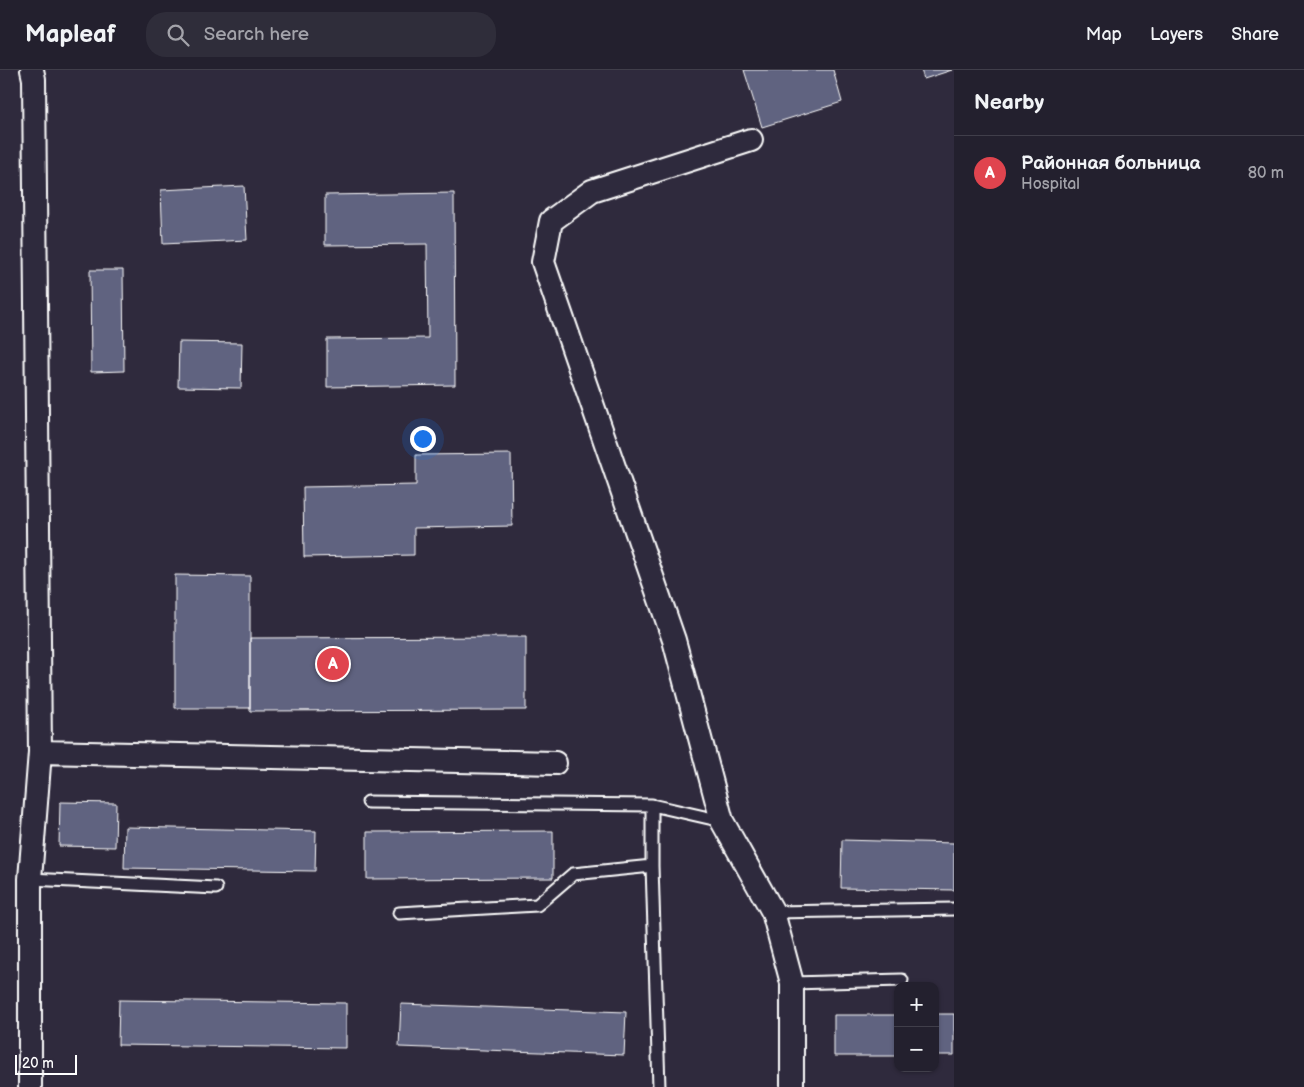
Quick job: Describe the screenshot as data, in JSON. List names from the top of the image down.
{
  "scale_bar": "20 m",
  "page": {
    "header": "Mapleaf",
    "search": "Search here",
    "nav": ["Map", "Layers", "Share"],
    "heading": "Nearby",
    "list": [
      {
        "mark": "A",
        "name": "Районная больница",
        "note": "Hospital",
        "value": "80 m"
      }
    ],
    "pins": "A",
    "map_buttons": ["+", "−"],
    "scale": "20 m"
  }
}
